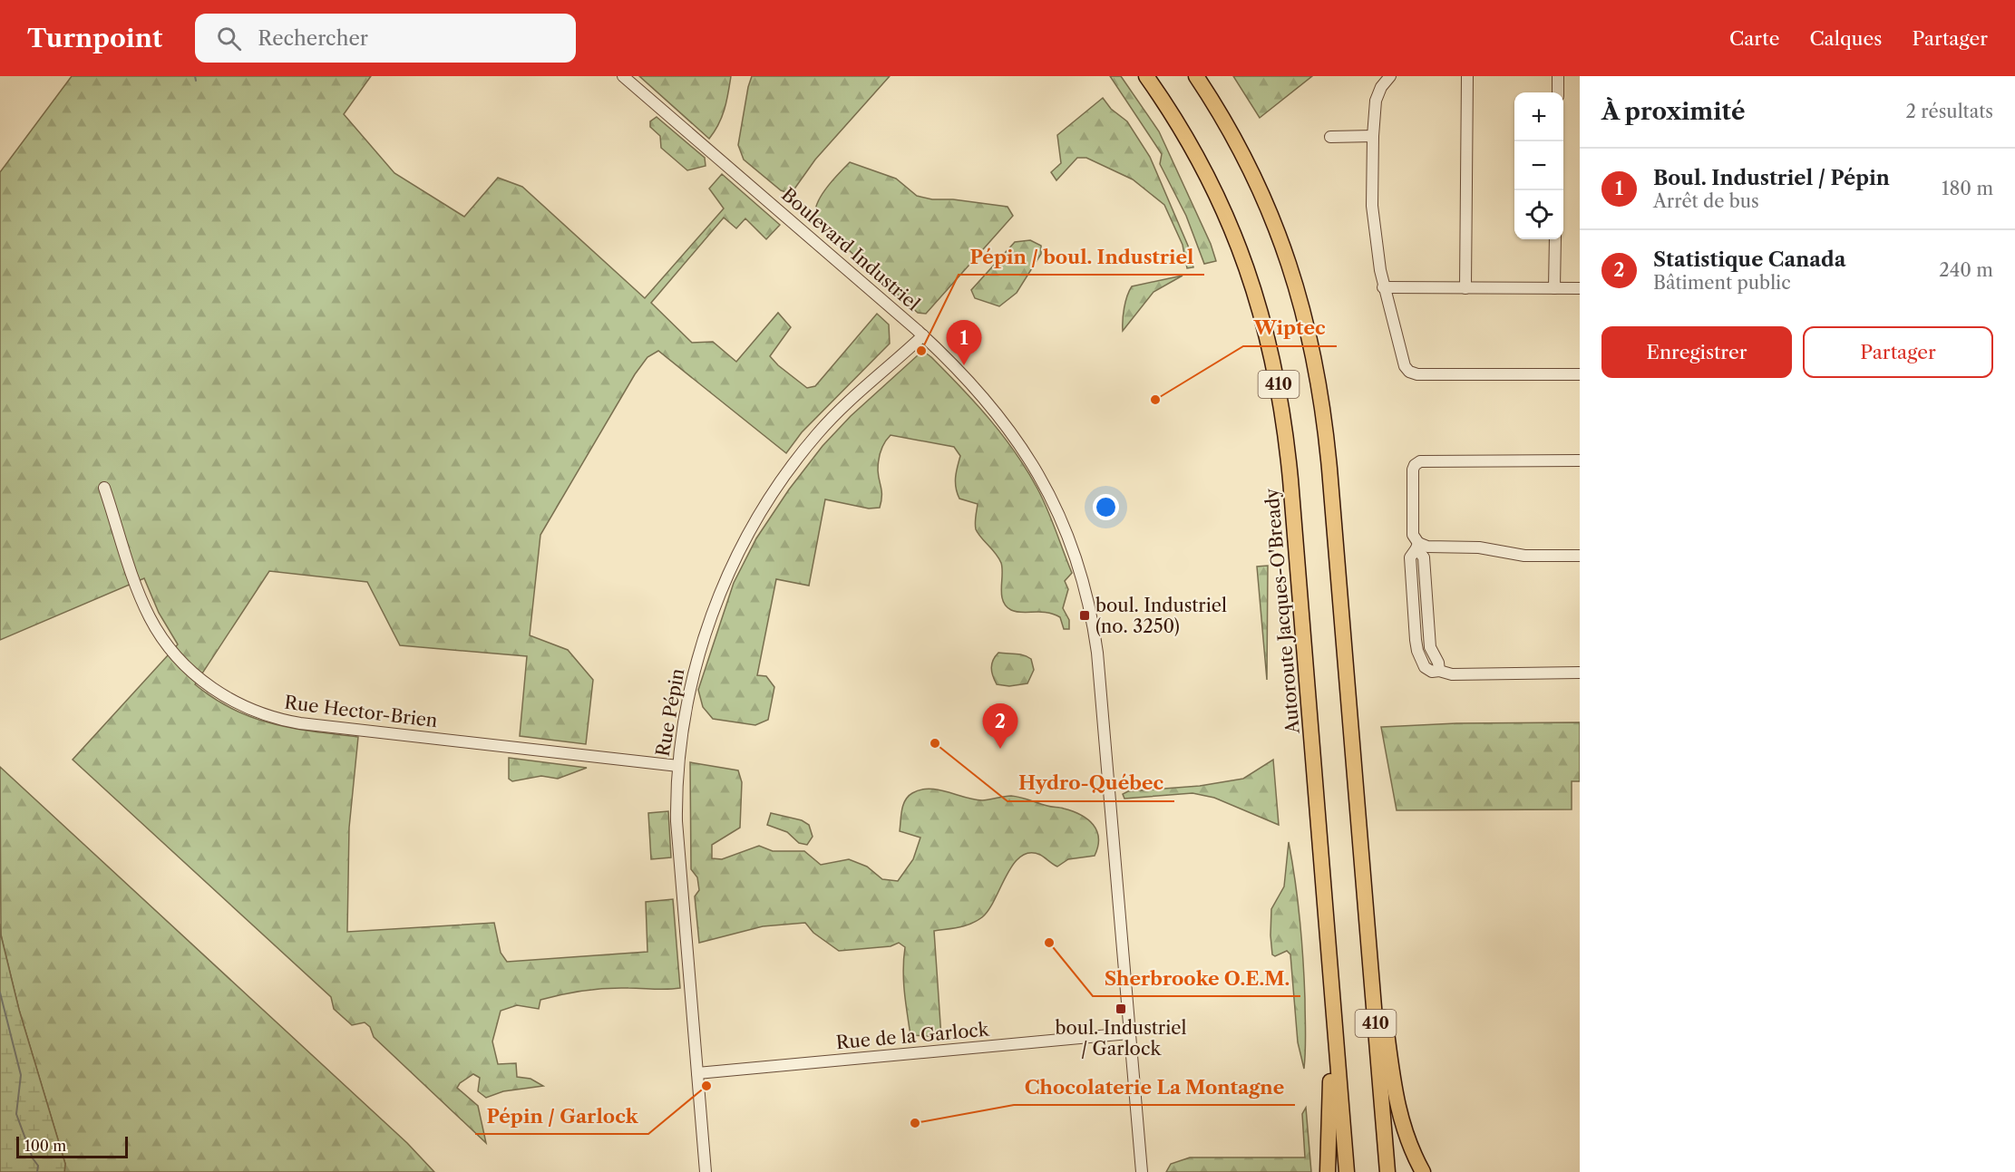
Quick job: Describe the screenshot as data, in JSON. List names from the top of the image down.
{
  "streets": {
    "highway": ["410", "Autoroute Jacques-O'Bready"],
    "street": [
      "Boulevard Industriel",
      "Rue Hector-Brien",
      "Rue Pépin",
      "Rue de la Garlock"
    ]
  },
  "crossings": [
    ["Boulevard Industriel", "Rue Pépin"],
    ["Boulevard Industriel", "Rue de la Garlock"],
    ["Rue Hector-Brien", "Rue Pépin"],
    ["Rue Pépin", "Rue de la Garlock"]
  ],
  "places": {
    "other": [
      "Pépin / boul. Industriel",
      "Wiptec",
      "Hydro-Québec",
      "Sherbrooke O.E.M.",
      "Pépin / Garlock",
      "Chocolaterie La Montagne"
    ],
    "transit": ["boul. Industriel (no. 3250)", "boul. Industriel / Garlock"]
  },
  "scale_bar": "100 m",
  "page": {
    "header": "Turnpoint",
    "search": "Rechercher",
    "nav": ["Carte", "Calques", "Partager"],
    "heading": ["À proximité", "2 résultats"],
    "map_buttons": ["+", "−"],
    "list": [
      {
        "mark": "1",
        "name": "Boul. Industriel / Pépin",
        "note": "Arrêt de bus",
        "value": "180 m"
      },
      {
        "mark": "2",
        "name": "Statistique Canada",
        "note": "Bâtiment public",
        "value": "240 m"
      }
    ],
    "buttons": ["Enregistrer", "Partager"],
    "pins": ["1", "2"],
    "scale": "100 m"
  }
}
